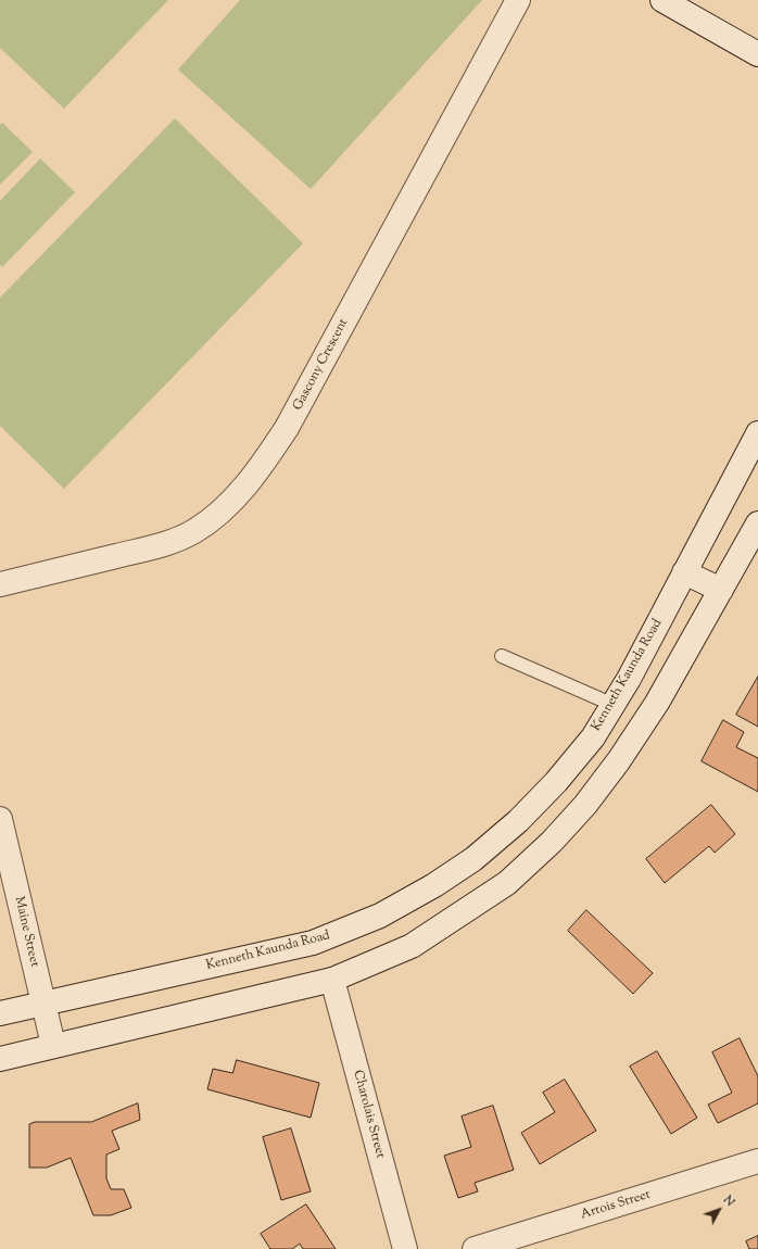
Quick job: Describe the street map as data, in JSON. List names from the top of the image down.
{
  "streets": {
    "main road": [
      "Gascony Crescent",
      "Kenneth Kaunda Road",
      "Maine Street",
      "Charolais Street",
      "Artois Street"
    ]
  },
  "crossings": [
    ["Kenneth Kaunda Road", "Maine Street"]
  ],
  "north": "top right"
}
